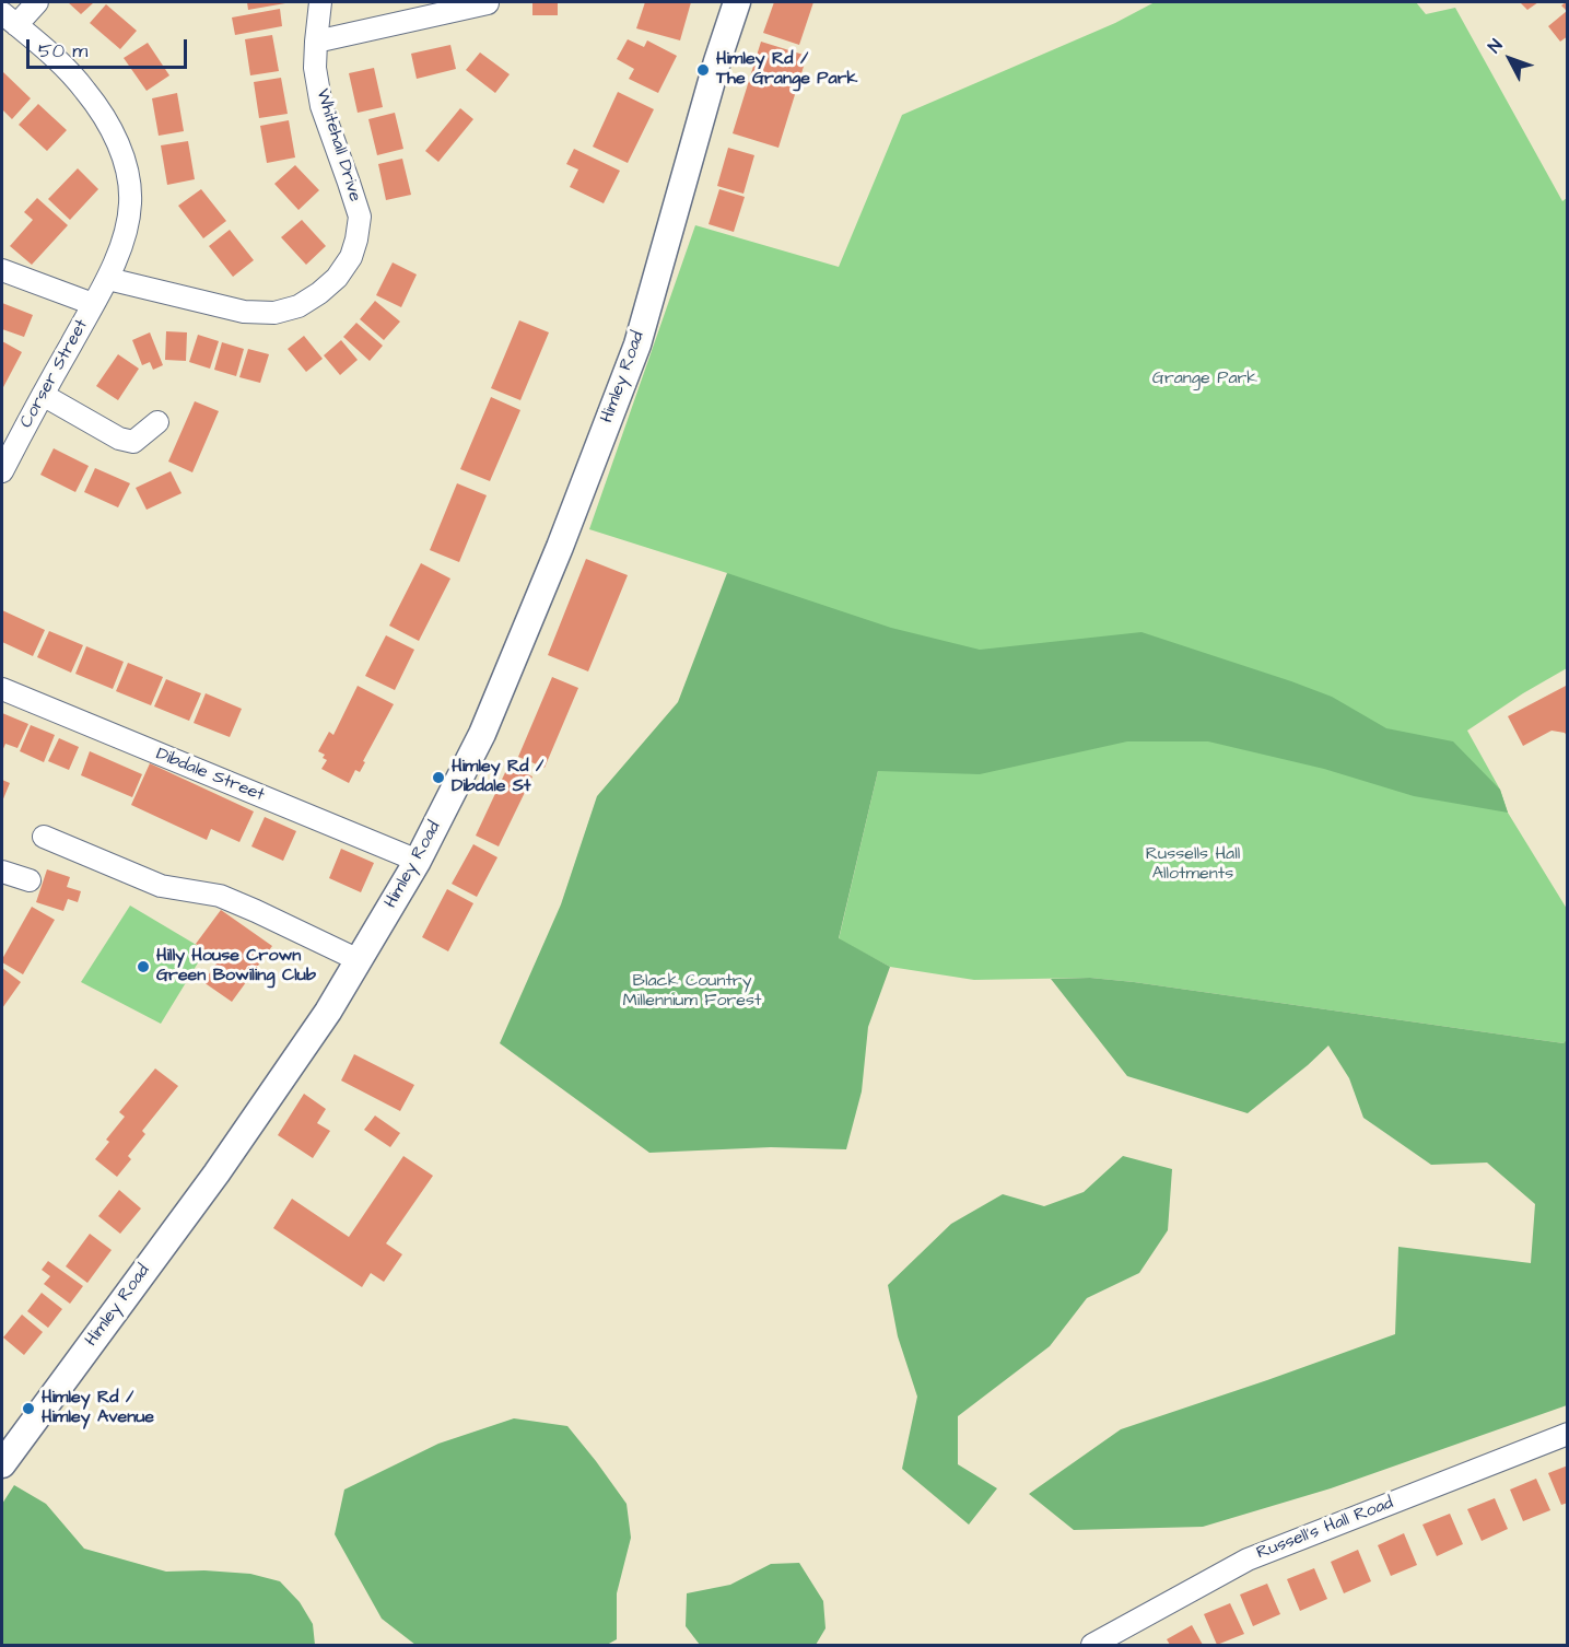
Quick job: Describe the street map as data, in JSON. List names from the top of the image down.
{
  "streets": {
    "main road": ["Himley Road"],
    "street": [
      "Whitehall Drive",
      "Corser Street",
      "Dibdale Street",
      "Russell's Hall Road"
    ]
  },
  "crossings": [
    ["Whitehall Drive", "Corser Street"],
    ["Himley Road", "Dibdale Street"]
  ],
  "parks": ["Grange Park", "Russells Hall Allotments", "Black Country Millennium Forest"],
  "places": [
    "Himley Rd / The Grange Park",
    "Himley Rd / Dibdale St",
    "Hilly House Crown Green Bowiling Club",
    "Himley Rd / Himley Avenue"
  ],
  "scale_bar": "50 m",
  "north": "top left"
}
